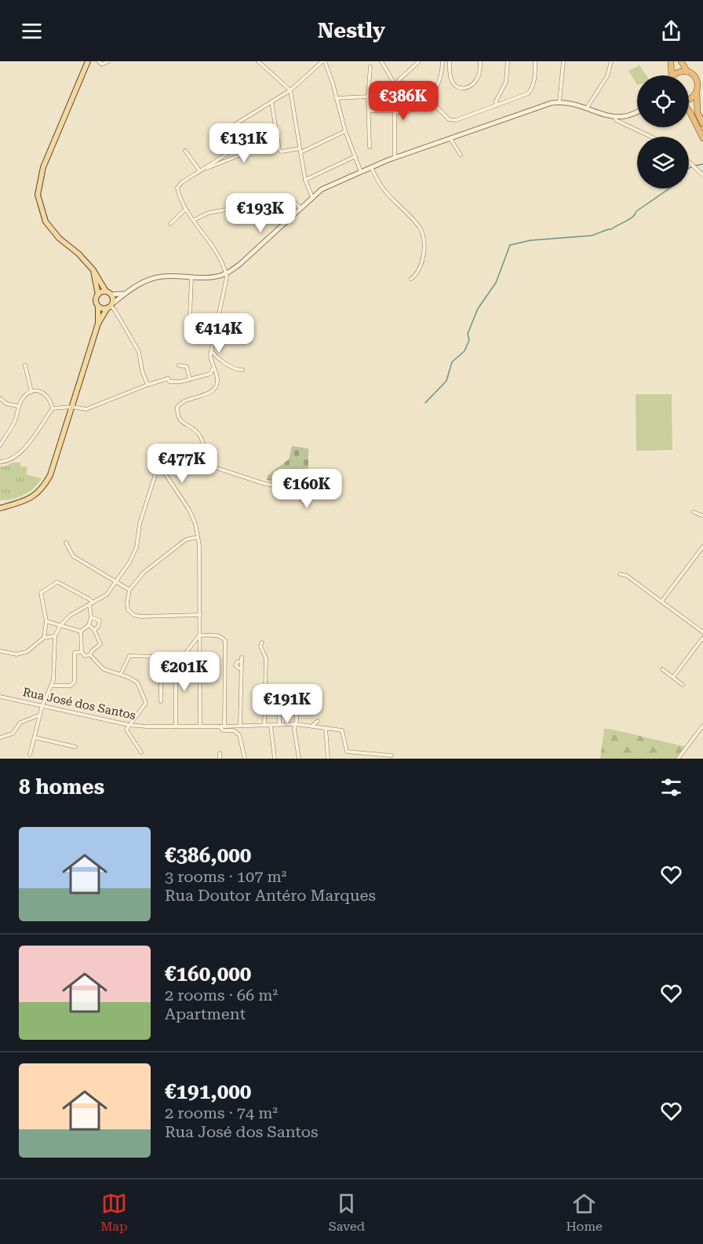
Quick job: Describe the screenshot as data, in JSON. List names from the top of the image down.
{
  "streets": {
    "street": ["Rua José dos Santos"]
  },
  "page": {
    "header": "Nestly",
    "price": [
      "€386K",
      "€131K",
      "€193K",
      "€414K",
      "€477K",
      "€160K",
      "€201K",
      "€191K"
    ],
    "heading": "8 homes",
    "list": [
      {
        "name": "€386,000",
        "note": "3 rooms · 107 m² · Rua Doutor Antéro Marques"
      },
      {
        "name": "€160,000",
        "note": "2 rooms · 66 m² · Apartment"
      },
      {
        "name": "€191,000",
        "note": "2 rooms · 74 m² · Rua José dos Santos"
      }
    ],
    "tabs": ["Map", "Saved", "Home"]
  }
}
